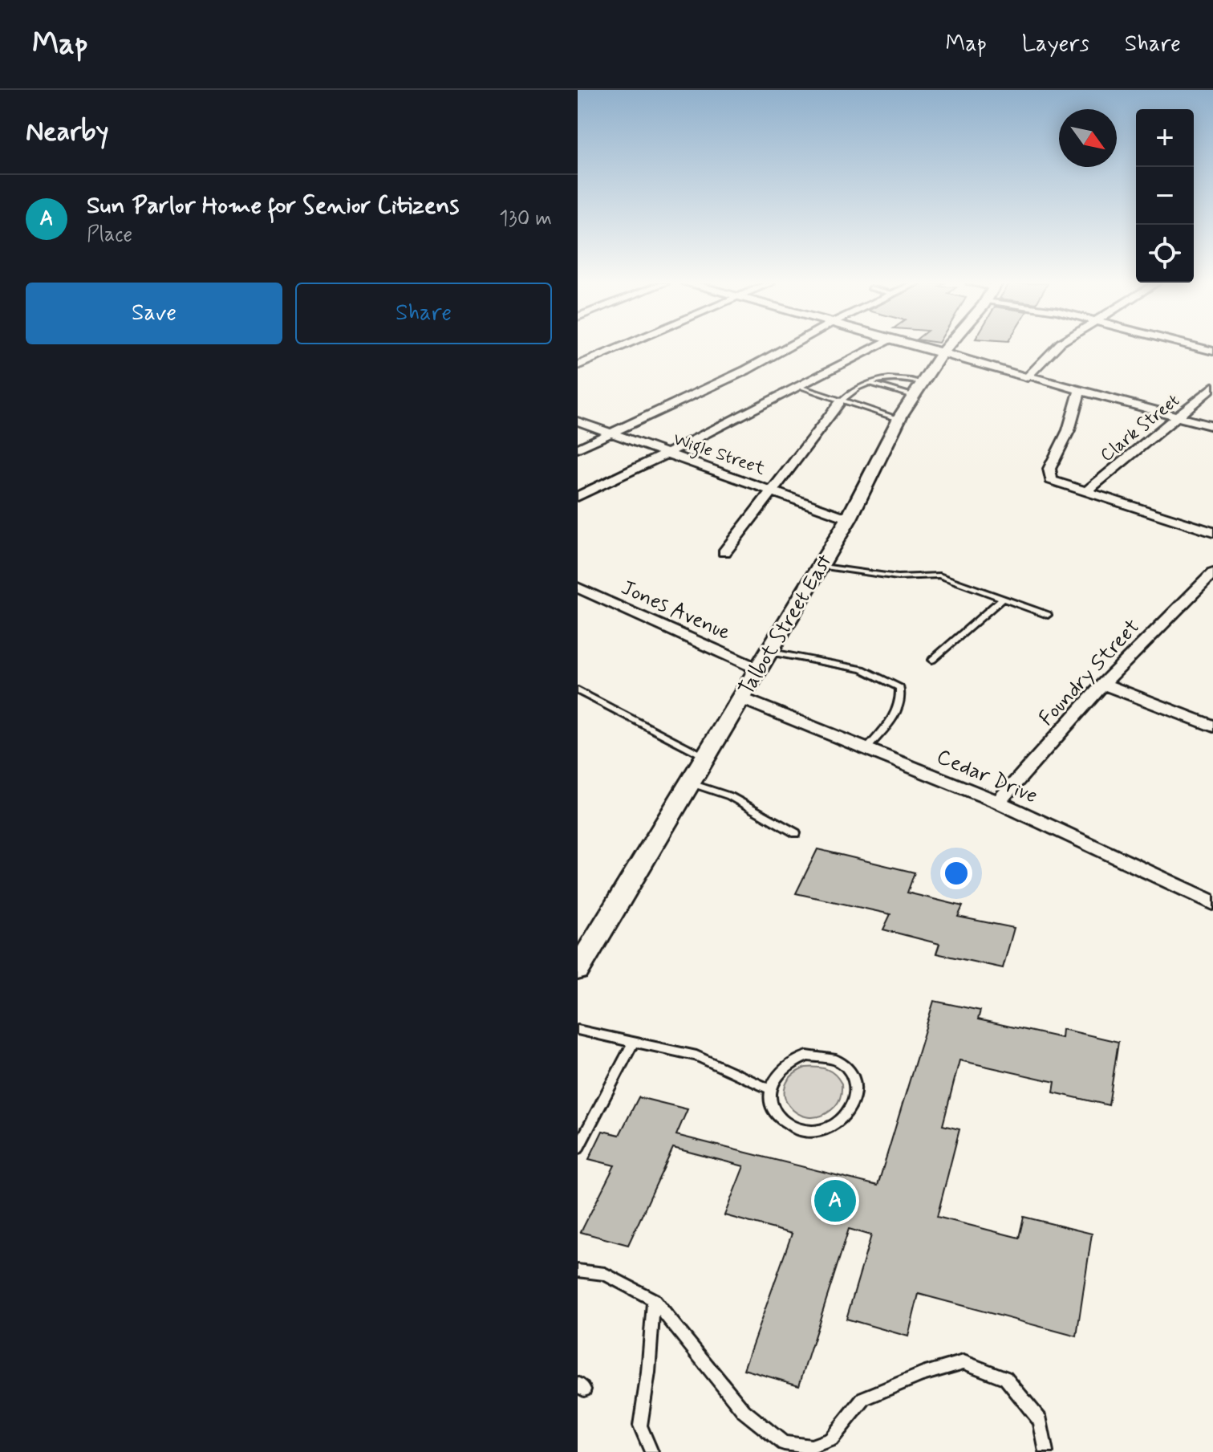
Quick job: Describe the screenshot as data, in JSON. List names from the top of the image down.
{
  "streets": {
    "main road": ["Talbot Street East"],
    "street": [
      "Clark Street",
      "Wigle Street",
      "Jones Avenue",
      "Foundry Street",
      "Cedar Drive"
    ]
  },
  "crossings": [
    ["Wigle Street", "Talbot Street East"],
    ["Jones Avenue", "Talbot Street East"],
    ["Talbot Street East", "Cedar Drive"],
    ["Foundry Street", "Cedar Drive"]
  ],
  "north": "bottom right",
  "page": {
    "header": "Map",
    "nav": ["Map", "Layers", "Share"],
    "heading": "Nearby",
    "map_buttons": ["+", "−"],
    "list": [
      {
        "mark": "A",
        "name": "Sun Parlor Home for Senior Citizens",
        "note": "Place",
        "value": "130 m"
      }
    ],
    "buttons": ["Save", "Share"],
    "pins": "A"
  }
}
